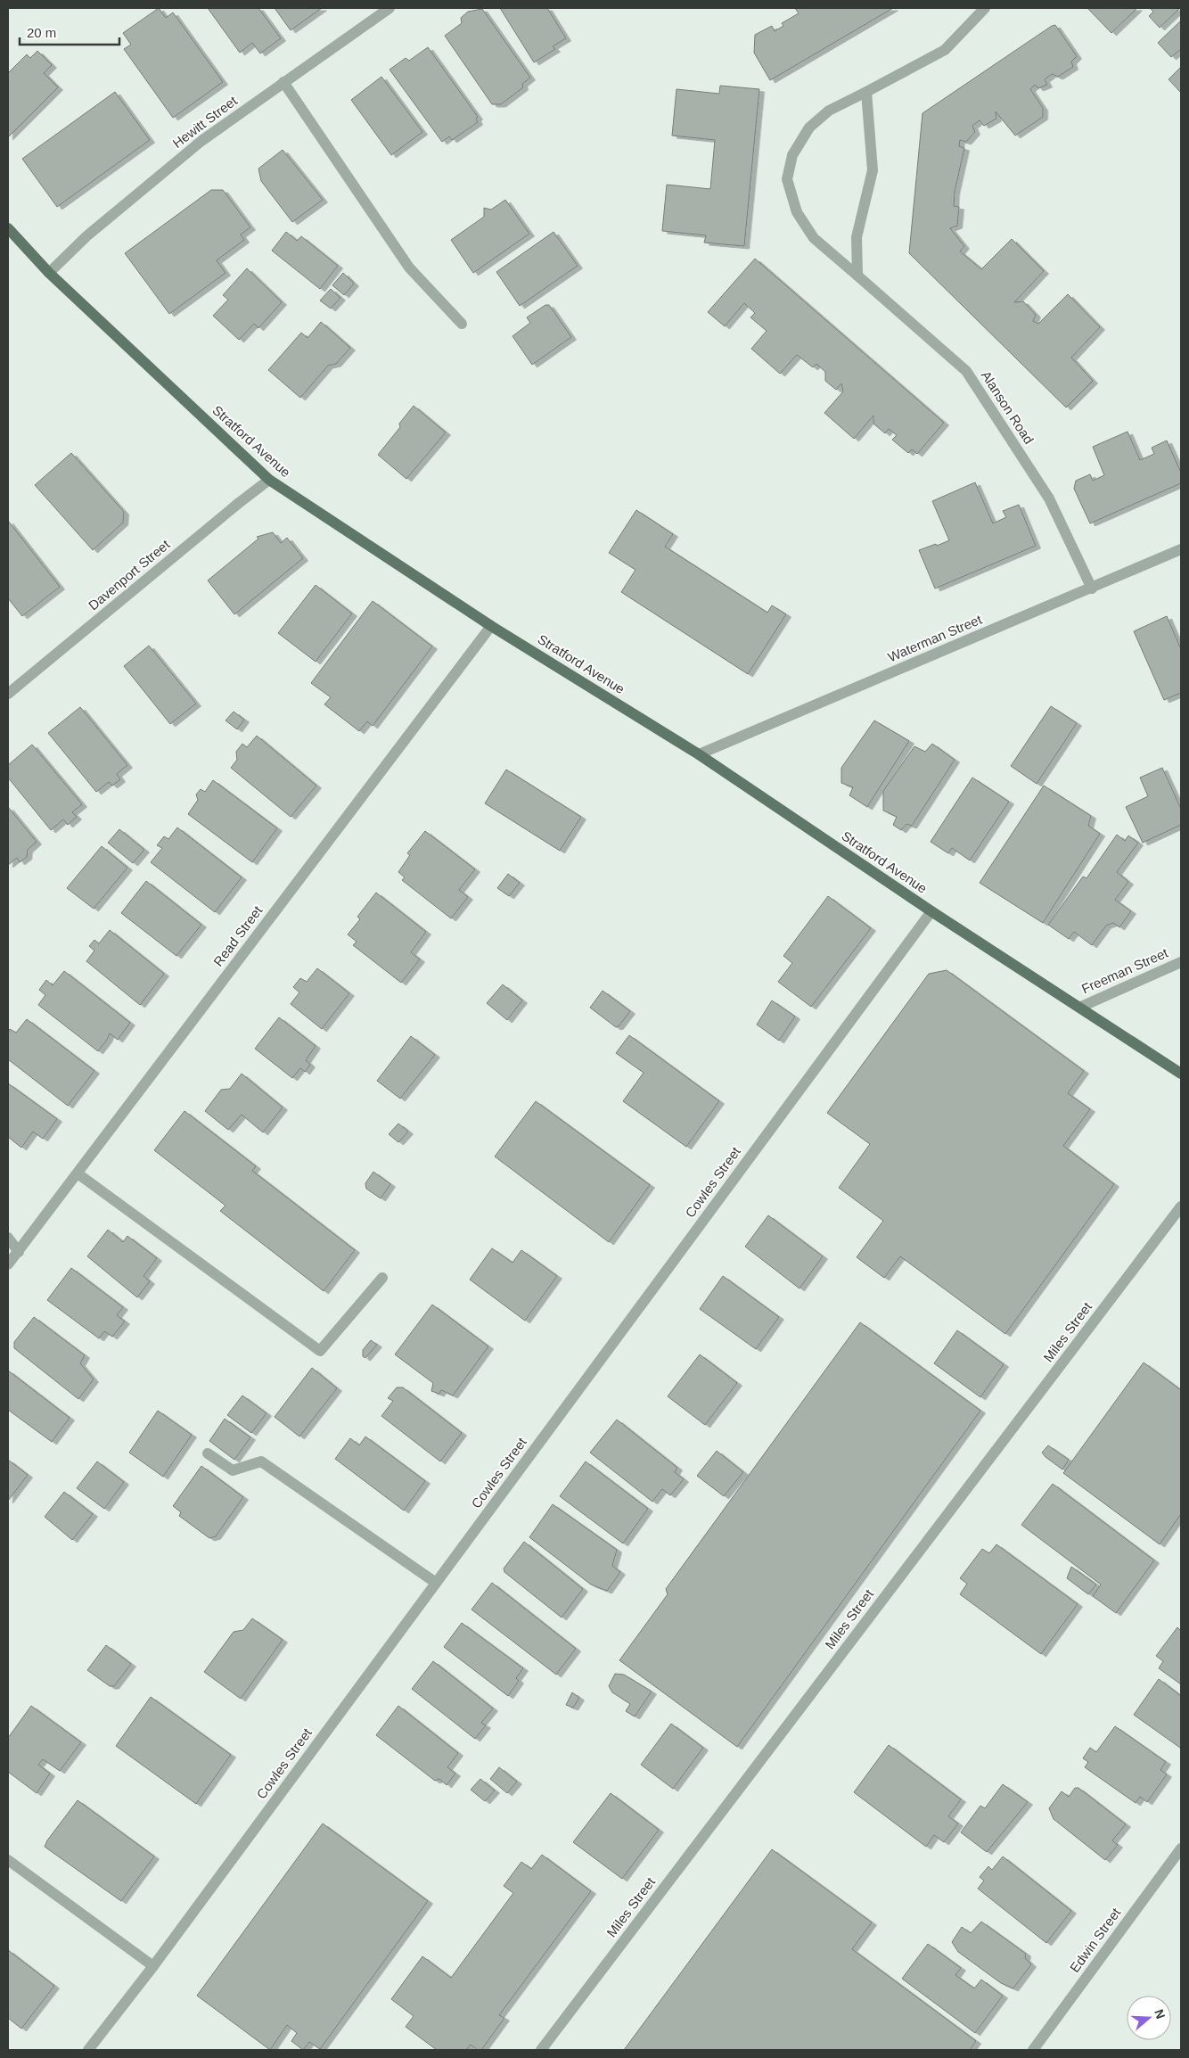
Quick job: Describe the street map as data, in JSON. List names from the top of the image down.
{
  "streets": {
    "main road": ["Stratford Avenue"],
    "street": [
      "Hewitt Street",
      "Alanson Road",
      "Davenport Street",
      "Waterman Street",
      "Read Street",
      "Freeman Street",
      "Cowles Street",
      "Miles Street",
      "Edwin Street"
    ]
  },
  "crossings": [
    ["Hewitt Street", "Stratford Avenue"],
    ["Alanson Road", "Waterman Street"],
    ["Stratford Avenue", "Davenport Street"],
    ["Stratford Avenue", "Waterman Street"],
    ["Stratford Avenue", "Read Street"],
    ["Stratford Avenue", "Freeman Street"],
    ["Stratford Avenue", "Cowles Street"]
  ],
  "scale_bar": "20 m",
  "north": "right"
}
